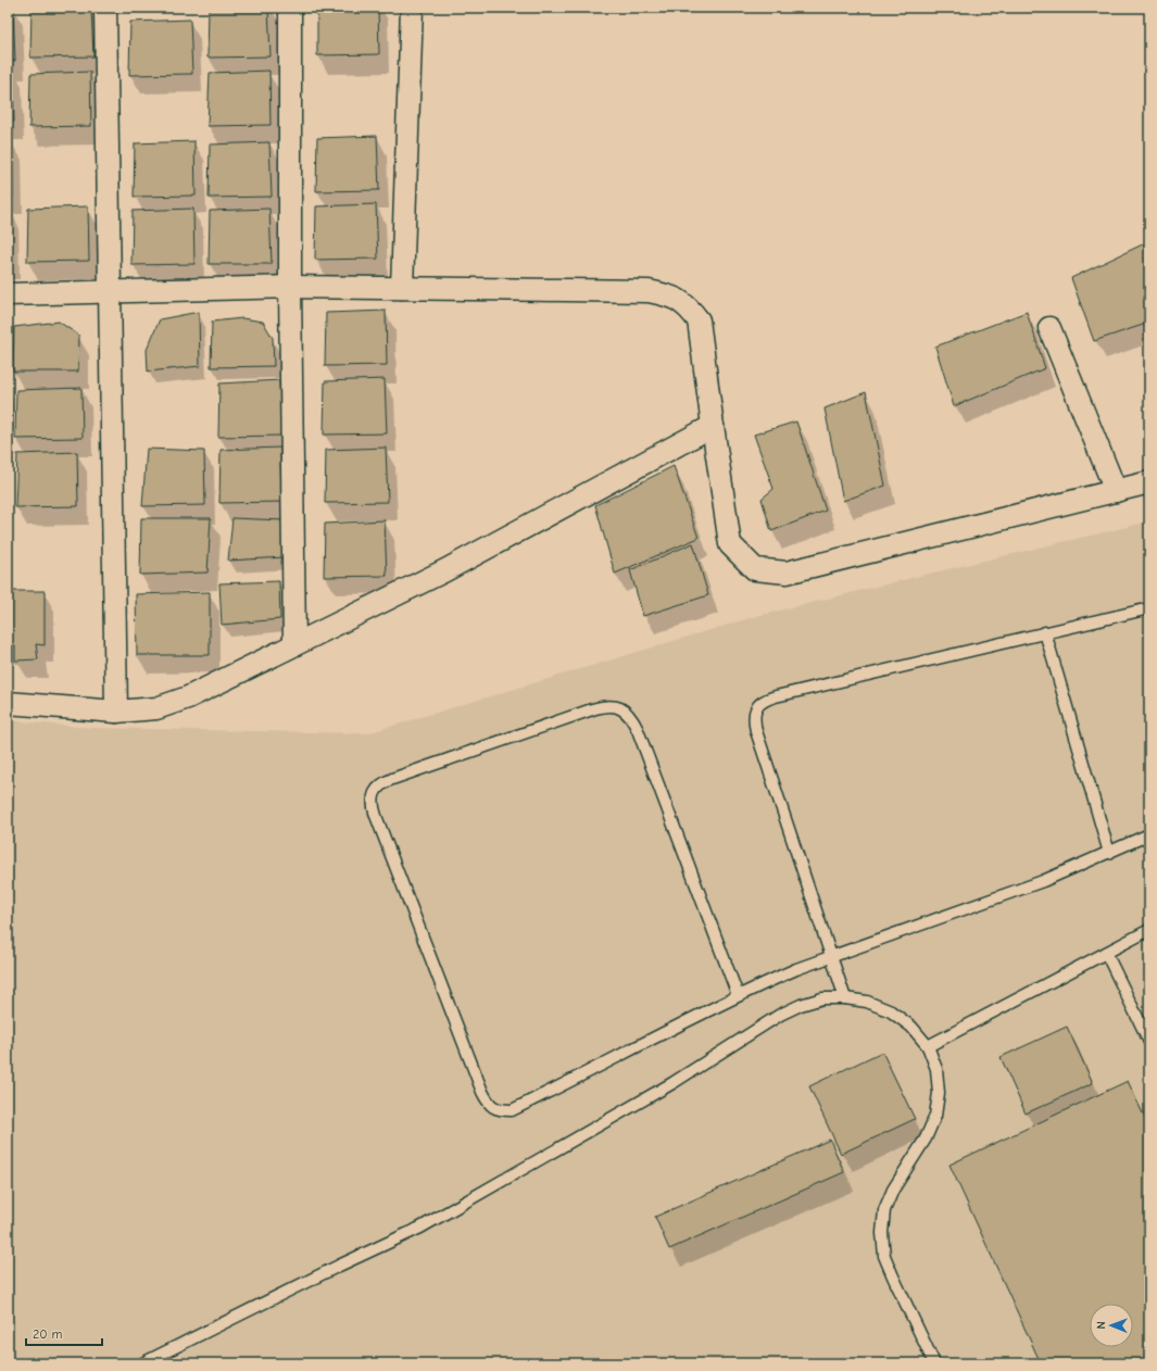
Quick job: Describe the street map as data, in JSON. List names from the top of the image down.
{
  "scale_bar": "20 m",
  "north": "left"
}
